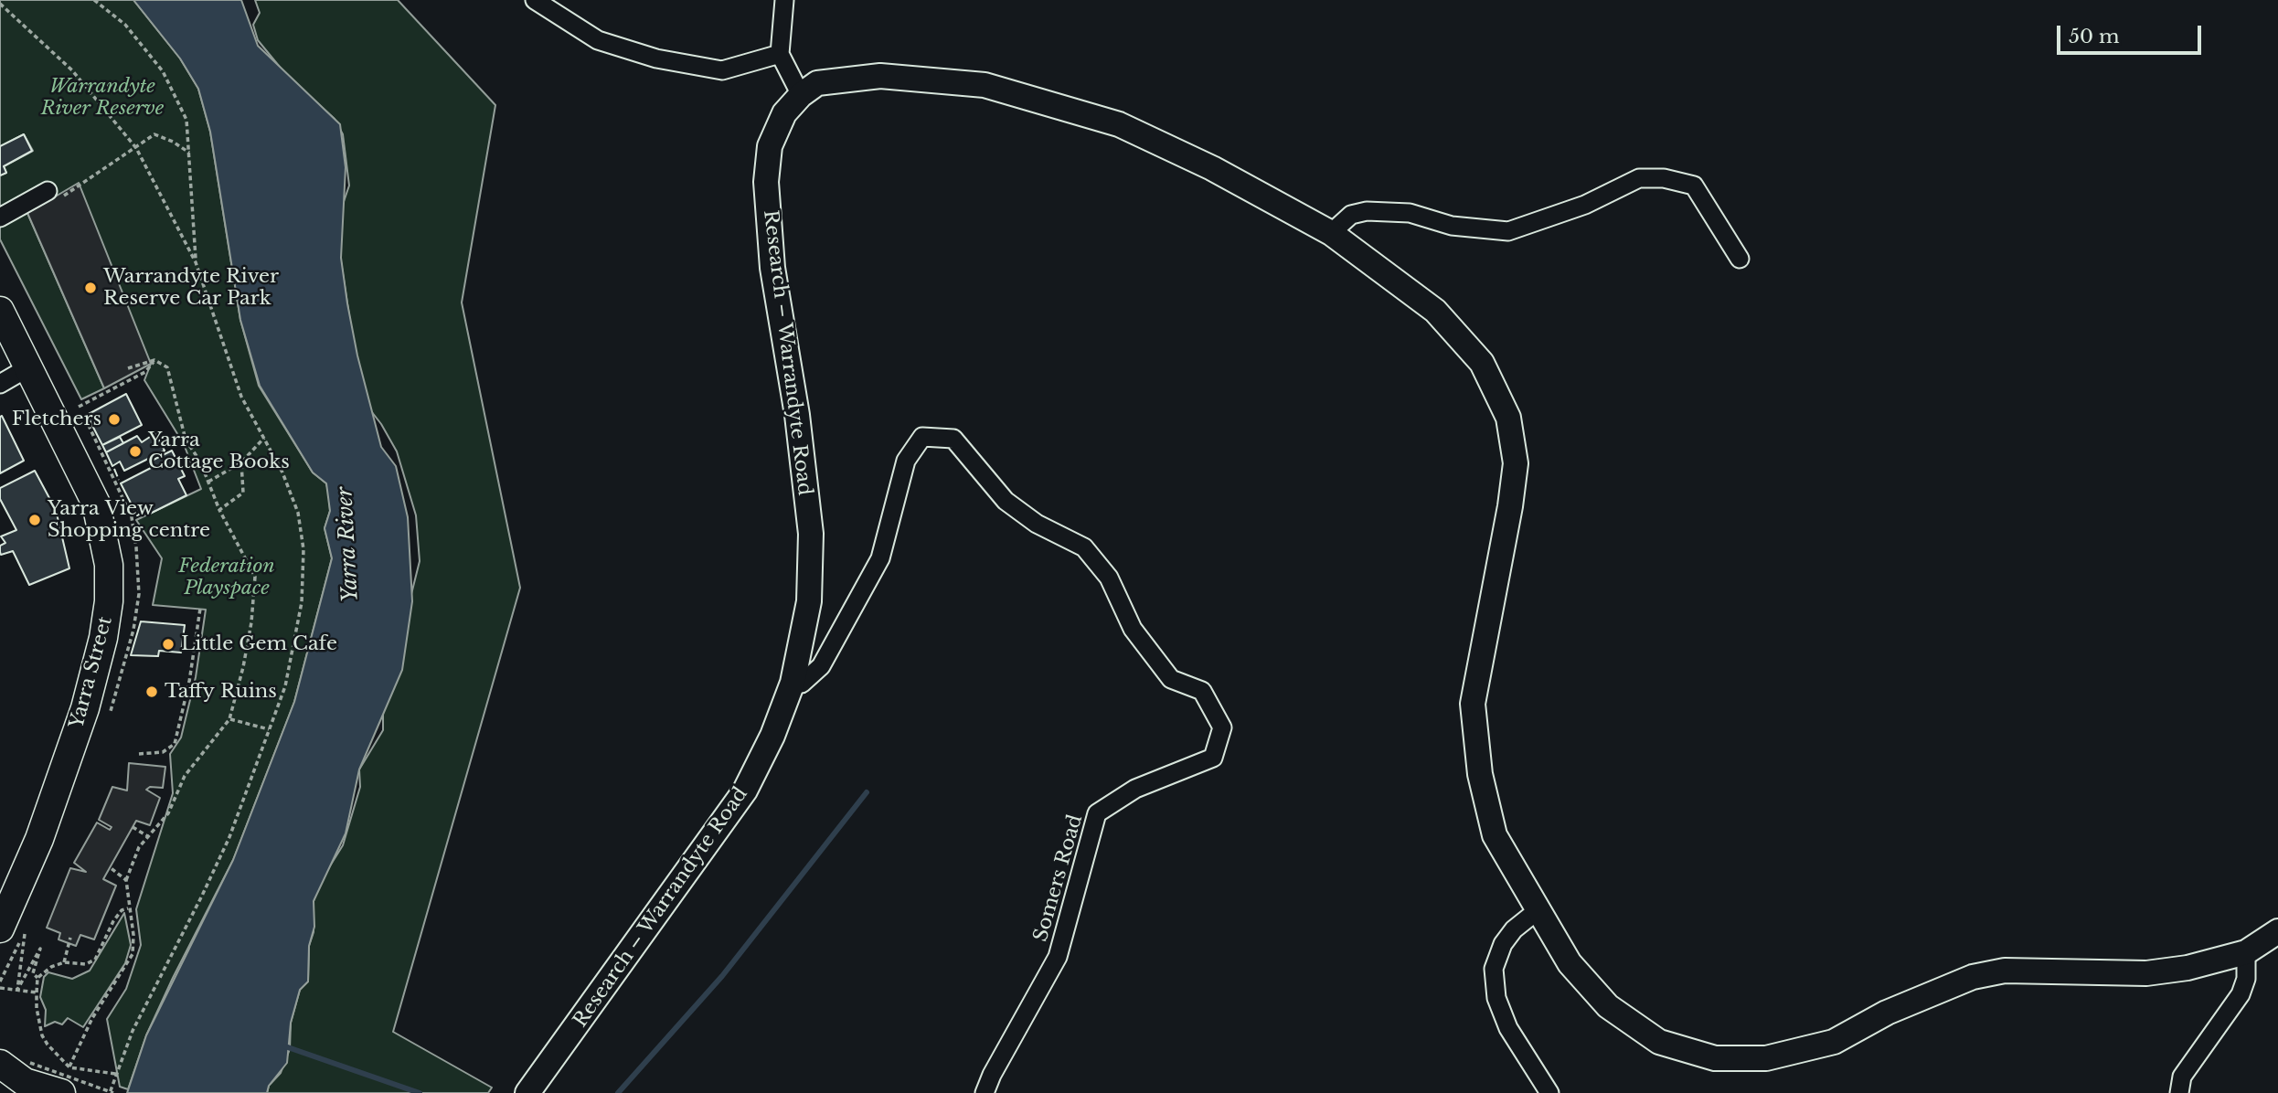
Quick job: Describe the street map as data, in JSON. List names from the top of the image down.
{
  "streets": {
    "main road": ["Research – Warrandyte Road", "Yarra Street"],
    "street": ["Somers Road"]
  },
  "crossings": [
    ["Research – Warrandyte Road", "Somers Road"]
  ],
  "water": ["Yarra River"],
  "parks": ["Warrandyte River Reserve", "Federation Playspace"],
  "places": [
    "Warrandyte River Reserve Car Park",
    "Fletchers",
    "Yarra Cottage Books",
    "Yarra View Shopping centre",
    "Little Gem Cafe",
    "Taffy Ruins"
  ],
  "scale_bar": "50 m"
}
